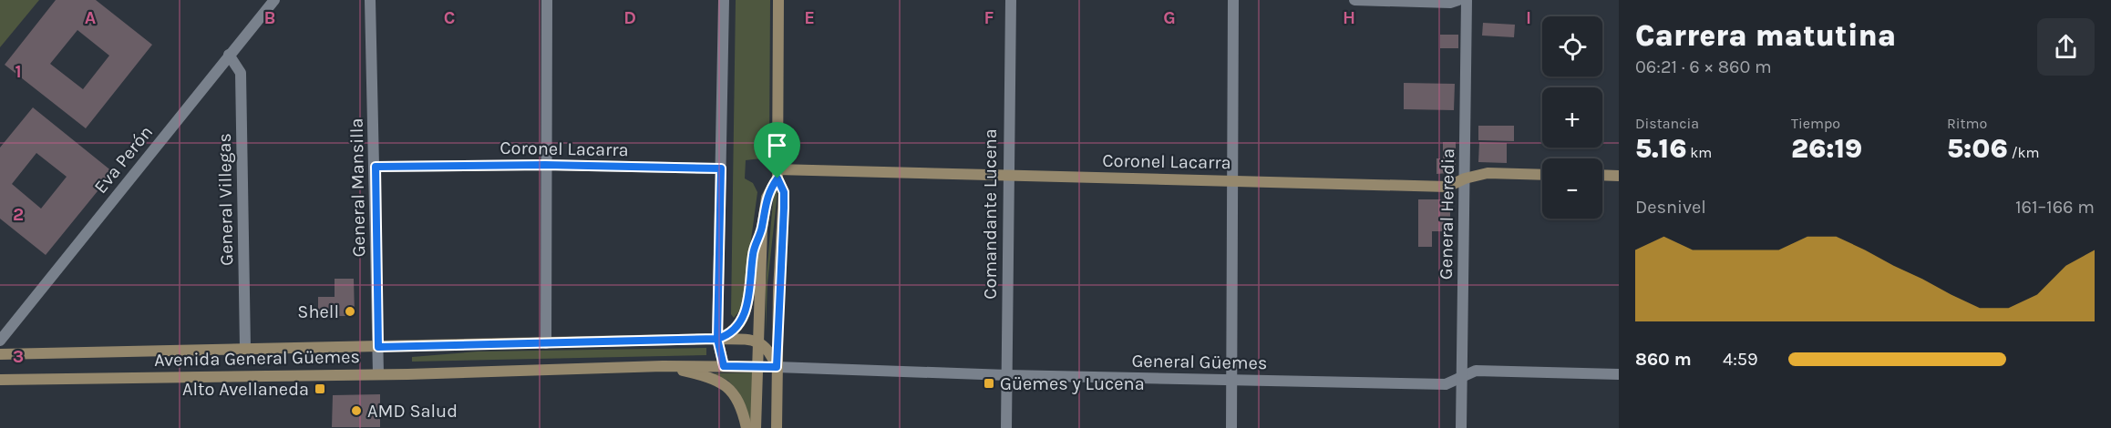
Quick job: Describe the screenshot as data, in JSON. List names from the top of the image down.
{
  "streets": {
    "main road": ["Coronel Lacarra", "Avenida General Güemes"],
    "street": [
      "Eva Perón",
      "General Mansilla",
      "General Villegas",
      "Comandante Lucena",
      "General Heredia",
      "General Güemes"
    ]
  },
  "crossings": [
    ["Coronel Lacarra", "General Mansilla"],
    ["Coronel Lacarra", "Comandante Lucena"],
    ["Coronel Lacarra", "General Heredia"],
    ["Eva Perón", "General Villegas"],
    ["General Mansilla", "Avenida General Güemes"],
    ["General Villegas", "Avenida General Güemes"],
    ["Comandante Lucena", "General Güemes"],
    ["General Heredia", "General Güemes"],
    ["Avenida General Güemes", "General Güemes"]
  ],
  "places": {
    "other": ["Shell", "AMD Salud"],
    "transit": ["Güemes y Lucena", "Alto Avellaneda"]
  },
  "page": {
    "heading": ["Carrera matutina", "06:21 · 6 × 860 m"],
    "map_buttons": ["+", "−"],
    "stats": [
      ["Distancia", "5.16 km"],
      ["Tiempo", "26:19"],
      ["Ritmo", "5:06 /km"]
    ],
    "chart": ["Desnivel", "161–166 m"],
    "list": [
      {
        "name": "860 m",
        "note": "4:59"
      }
    ]
  },
  "grid": {
    "columns": [
      "A",
      "B",
      "C",
      "D",
      "E",
      "F",
      "G",
      "H",
      "I"
    ],
    "rows": ["1", "2", "3"]
  }
}
